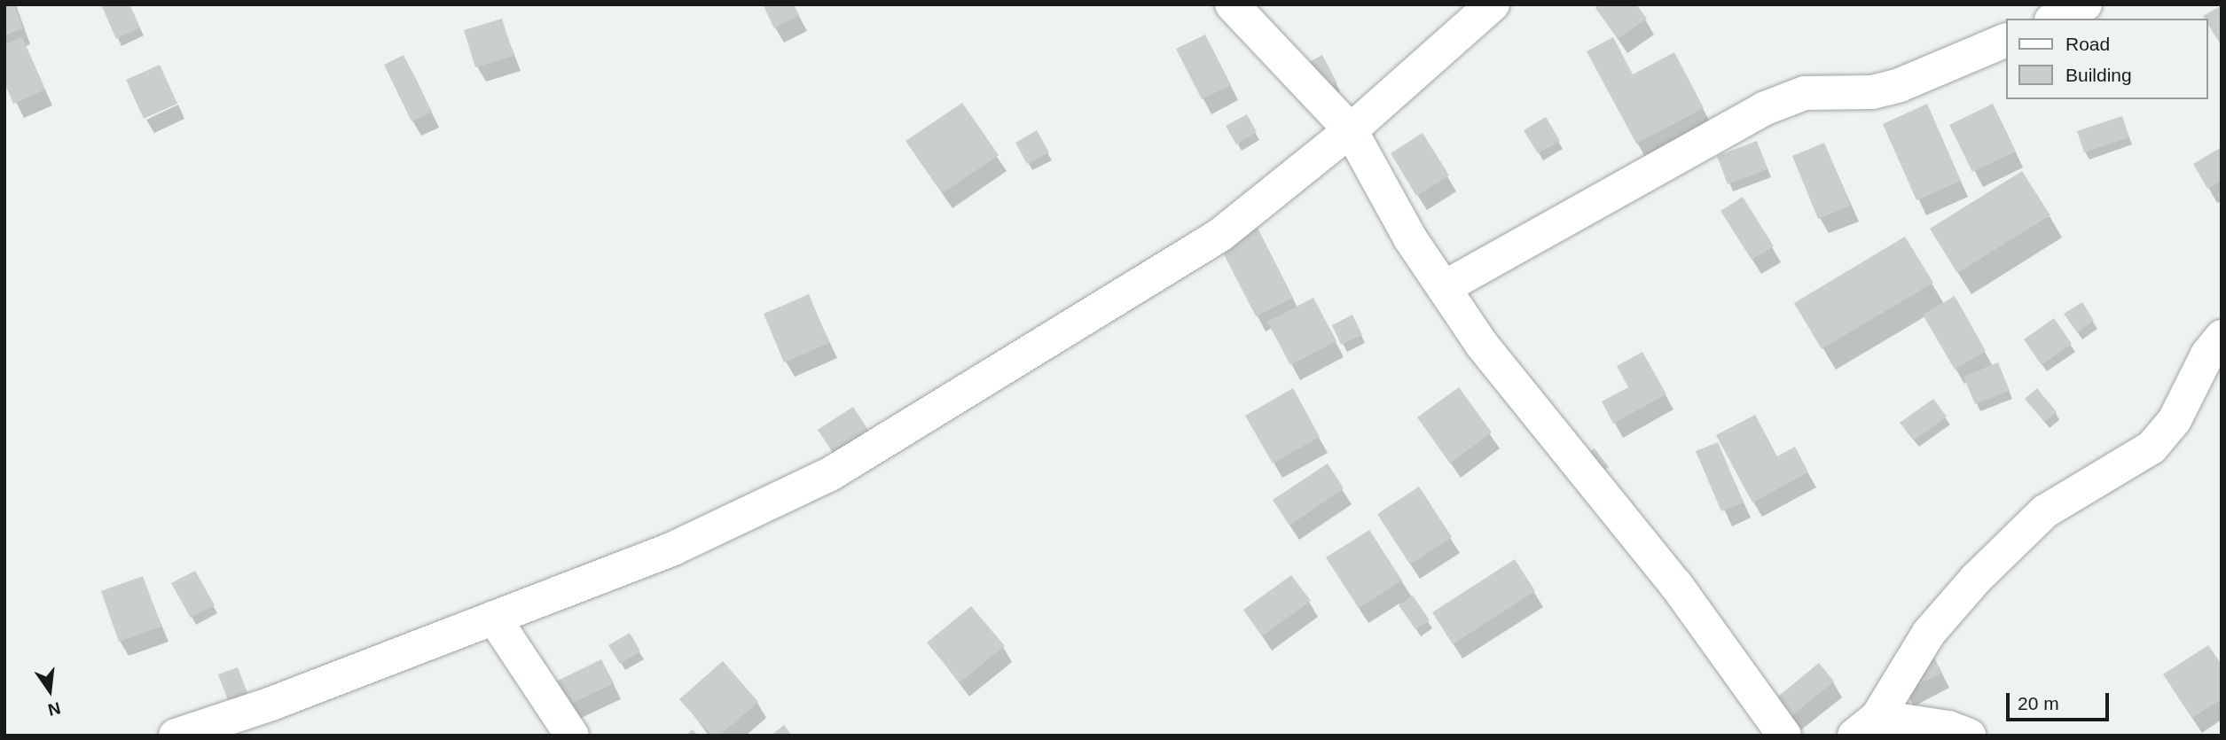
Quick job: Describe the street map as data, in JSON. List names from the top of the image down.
{
  "legend": ["Road", "Building"],
  "scale_bar": "20 m",
  "north": "bottom"
}
